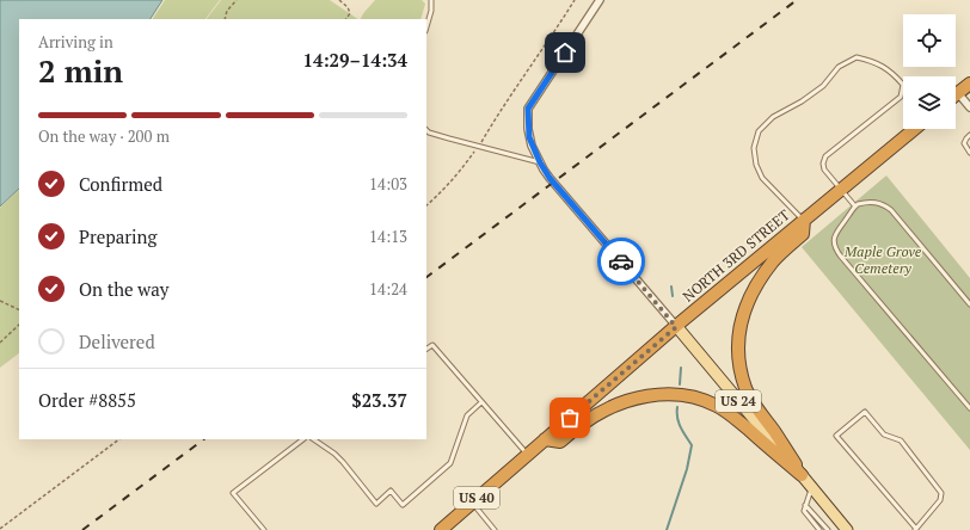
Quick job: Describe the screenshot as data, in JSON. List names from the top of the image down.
{
  "streets": {
    "highway": ["NORTH 3RD STREET", "US 40"],
    "main road": ["US 24"]
  },
  "crossings": [
    ["NORTH 3RD STREET", "US 24"]
  ],
  "parks": ["Maple Grove Cemetery"],
  "page": {
    "heading": ["2 min", "Arriving in", "14:29–14:34"],
    "panel": ["Order #8855", "$23.37"],
    "bar": "On the way · 200 m",
    "list": [
      ["Confirmed", "14:03"],
      ["Preparing", "14:13"],
      ["On the way", "14:24"],
      "Delivered"
    ]
  }
}
